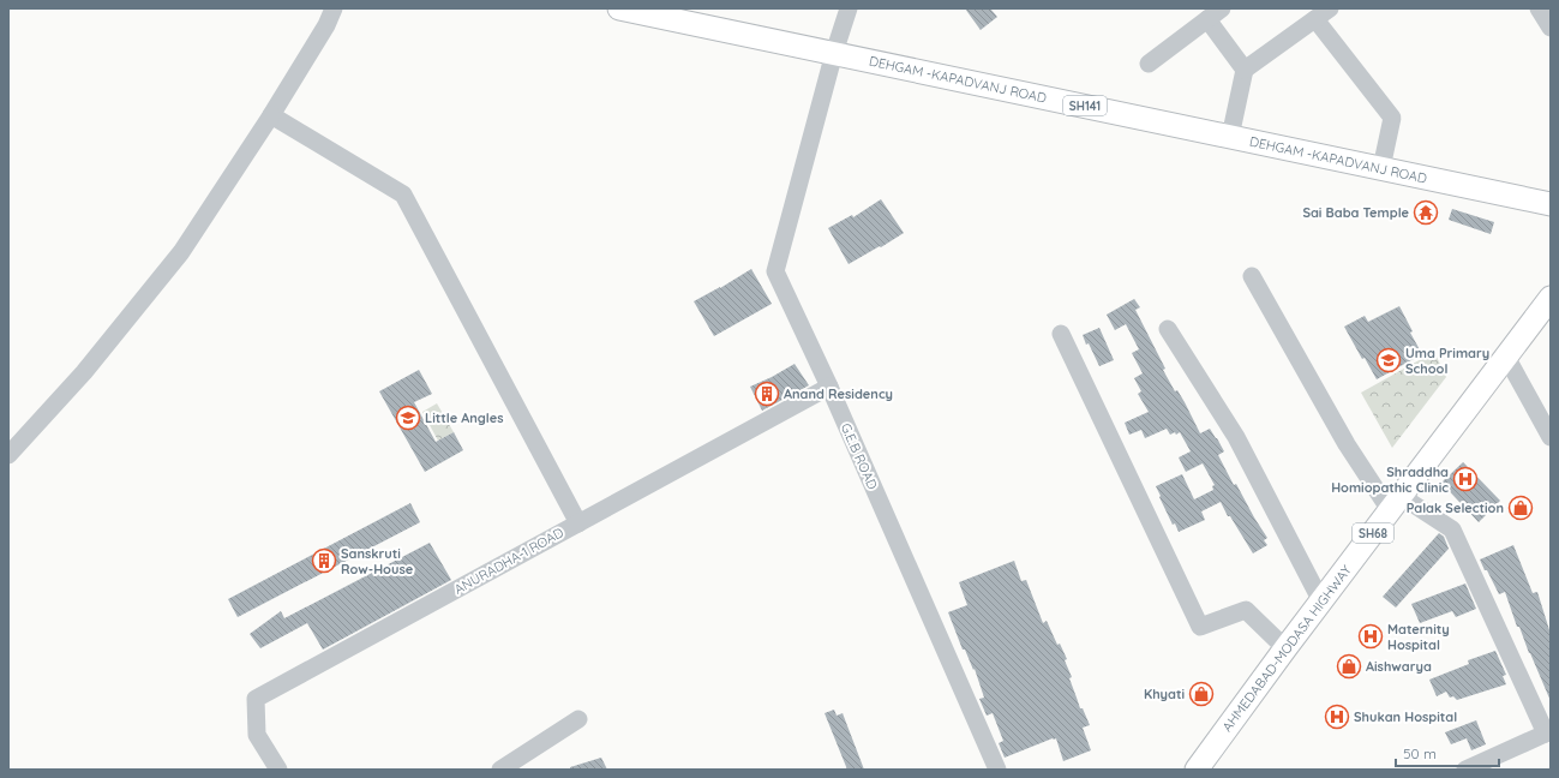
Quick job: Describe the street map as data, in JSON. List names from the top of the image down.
{
  "streets": {
    "main road": [
      "DEHGAM -KAPADVANJ ROAD",
      "SH141",
      "SH68",
      "AHMEDABAD-MODASA HIGHWAY"
    ],
    "street": ["G.E.B ROAD", "ANURADHA-1 ROAD"]
  },
  "crossings": [
    ["DEHGAM -KAPADVANJ ROAD", "G.E.B ROAD"],
    ["G.E.B ROAD", "ANURADHA-1 ROAD"]
  ],
  "places": {
    "temple": ["Sai Baba Temple"],
    "school or university": ["Uma Primary School", "Little Angles"],
    "building": ["Anand Residency", "Sanskruti Row-House"],
    "hospital": ["Shraddha Homiopathic Clinic", "Maternity Hospital", "Shukan Hospital"],
    "shop": ["Palak Selection", "Aishwarya", "Khyati"]
  },
  "scale_bar": "50 m"
}
